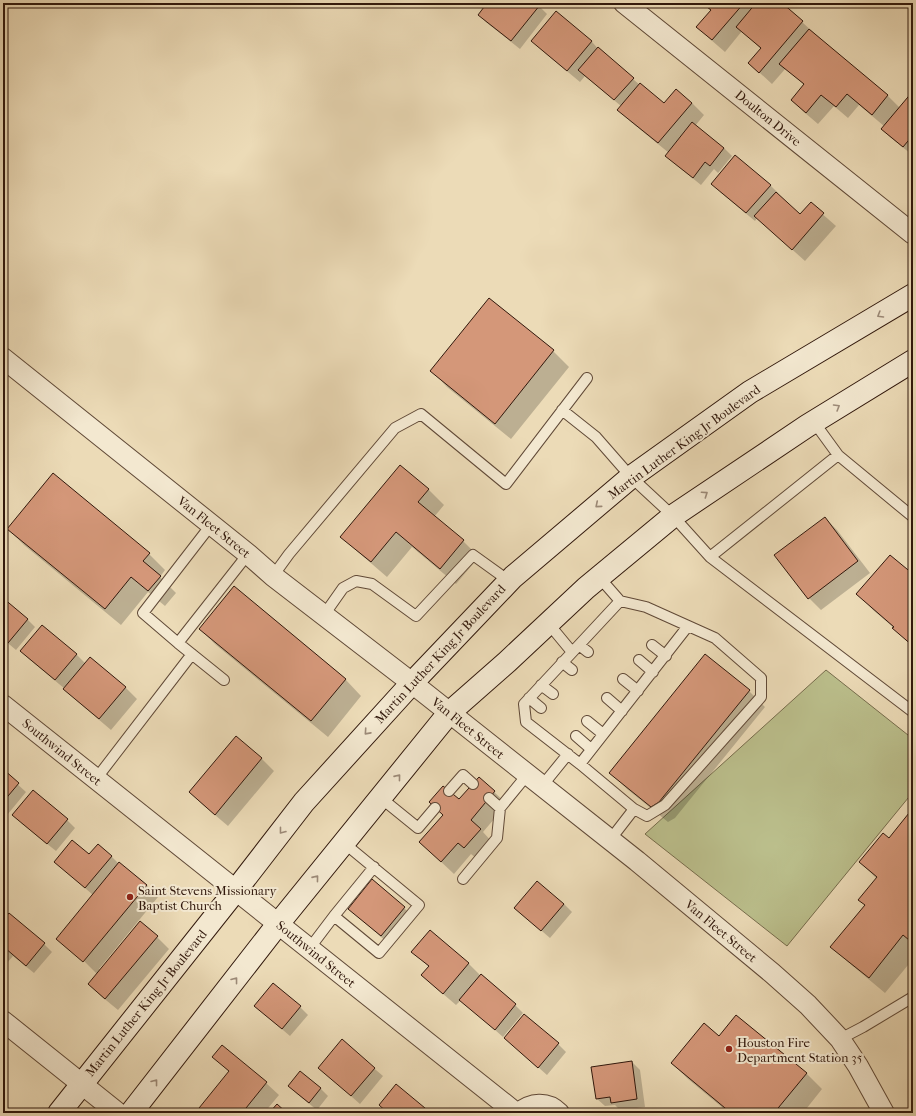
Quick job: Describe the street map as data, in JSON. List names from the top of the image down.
{
  "streets": {
    "main road": ["Martin Luther King Jr Boulevard"],
    "street": ["Doulton Drive", "Van Fleet Street", "Southwind Street"]
  },
  "crossings": [
    ["Martin Luther King Jr Boulevard", "Van Fleet Street"],
    ["Martin Luther King Jr Boulevard", "Southwind Street"]
  ],
  "places": ["Saint Stevens Missionary Baptist Church", "Houston Fire Department Station 35"]
}
